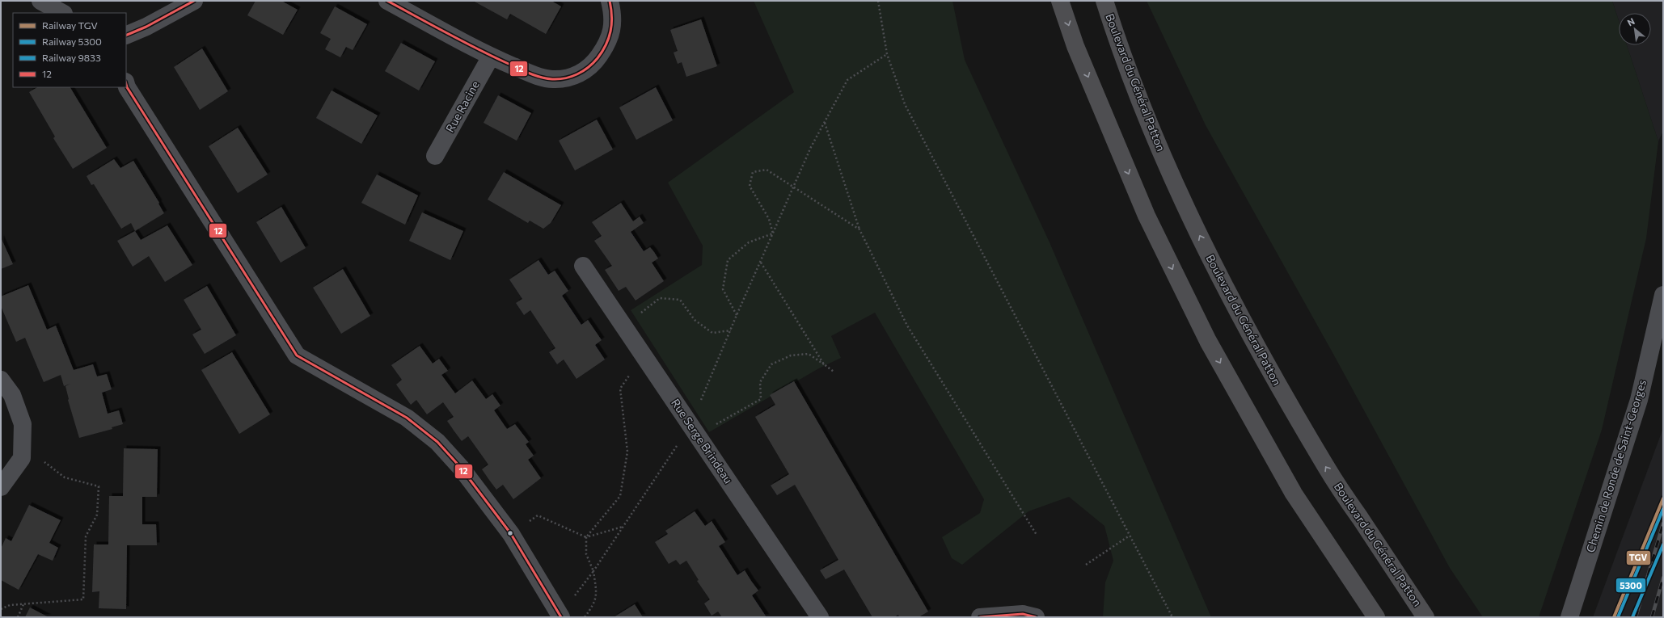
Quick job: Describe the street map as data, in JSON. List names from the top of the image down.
{
  "streets": {
    "highway": ["Boulevard du Général Patton"],
    "street": ["Rue Racine", "Rue Serge Brindeau", "Chemin de Ronde de Saint-Georges"]
  },
  "lines": [
    "transit line 12",
    "rail line TGV",
    "rail line 5300",
    "rail line 9833"
  ],
  "legend": [
    "Railway TGV",
    "Railway 5300",
    "Railway 9833",
    "12"
  ],
  "north": "top left"
}
